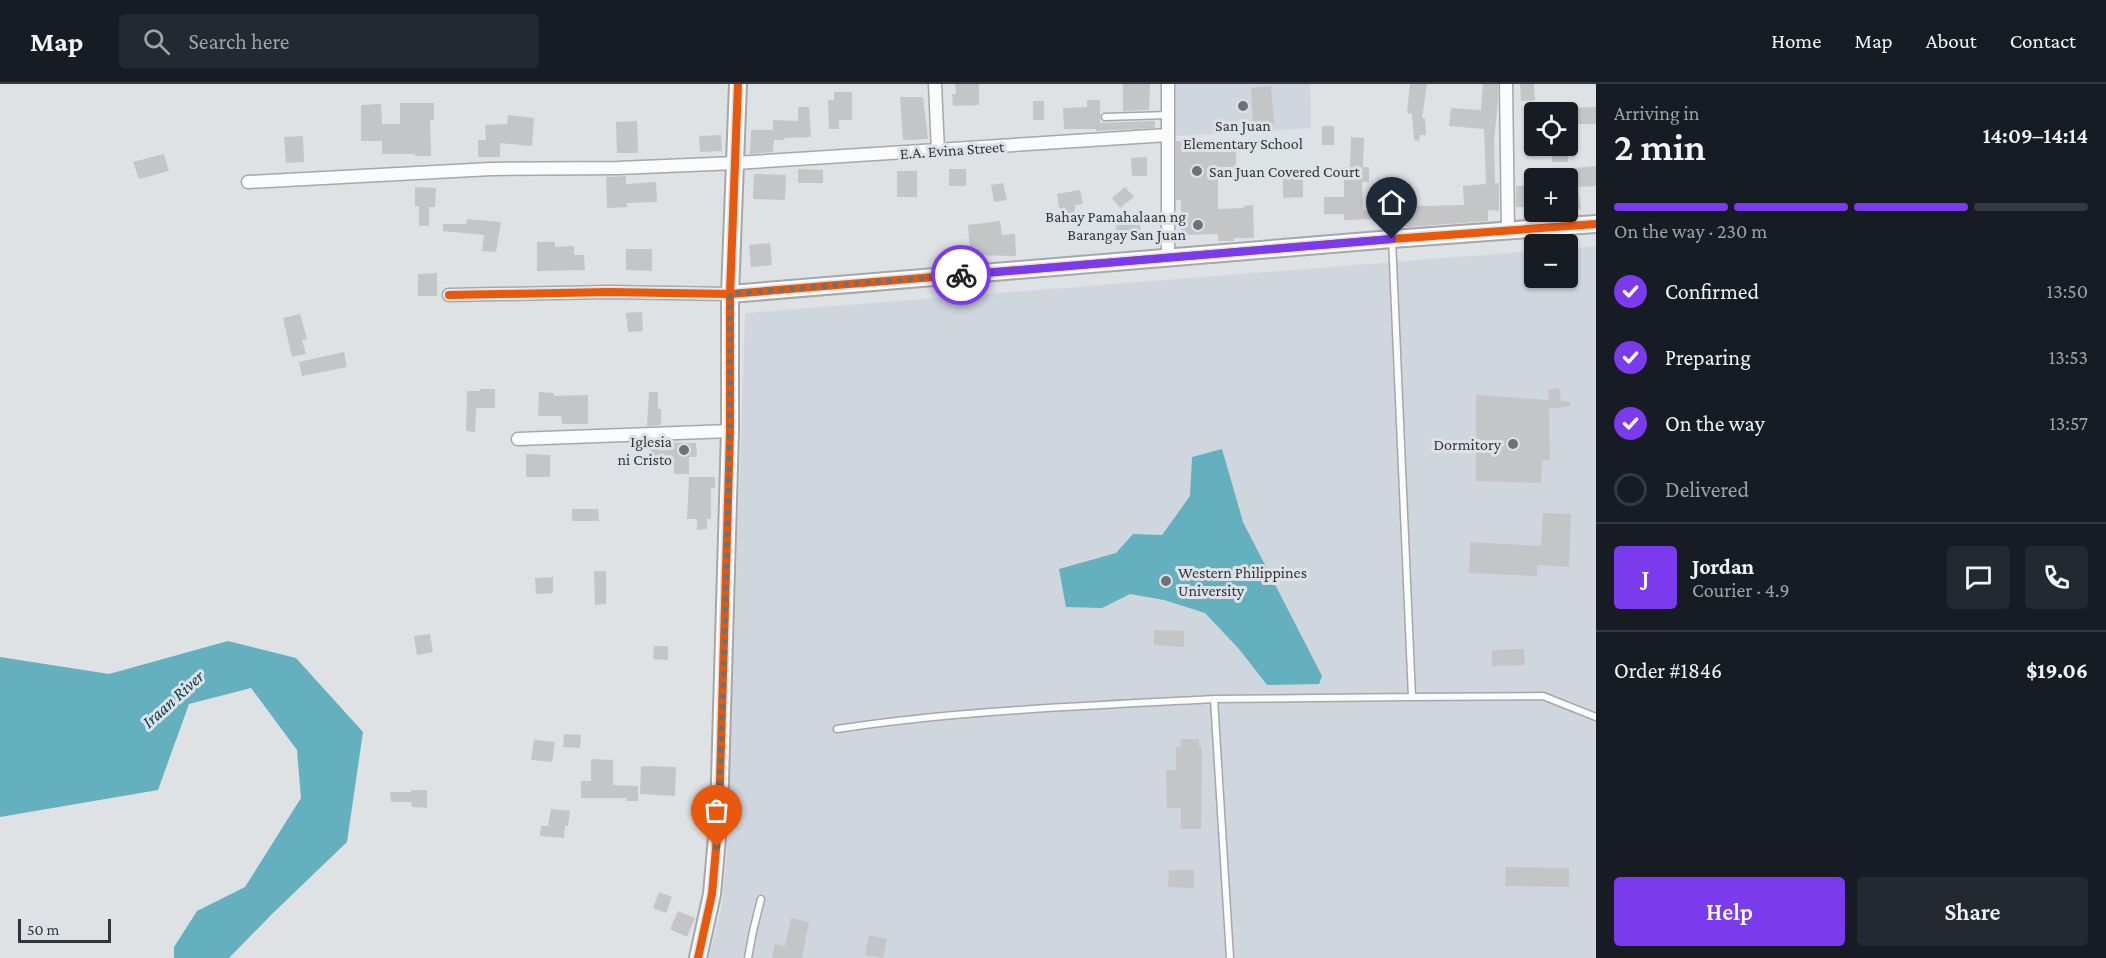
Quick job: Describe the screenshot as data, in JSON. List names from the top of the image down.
{
  "streets": {
    "street": ["E.A. Evina Street"]
  },
  "water": ["Iraan River"],
  "places": [
    "San Juan Elementary School",
    "San Juan Covered Court",
    "Bahay Pamahalaan ng Barangay San Juan",
    "Dormitory",
    "Iglesia ni Cristo",
    "Western Philippines University"
  ],
  "scale_bar": "50 m",
  "page": {
    "header": "Map",
    "search": "Search here",
    "nav": [
      "Home",
      "Map",
      "About",
      "Contact"
    ],
    "heading": ["2 min", "Arriving in", "14:09–14:14"],
    "panel": [
      "Jordan",
      "Courier · 4.9",
      "Order #1846",
      "$19.06"
    ],
    "map_buttons": ["+", "−"],
    "bar": "On the way · 230 m",
    "list": [
      ["Confirmed", "13:50"],
      ["Preparing", "13:53"],
      ["On the way", "13:57"],
      "Delivered"
    ],
    "round": "J",
    "buttons": ["Help", "Share"],
    "scale": "50 m"
  }
}
